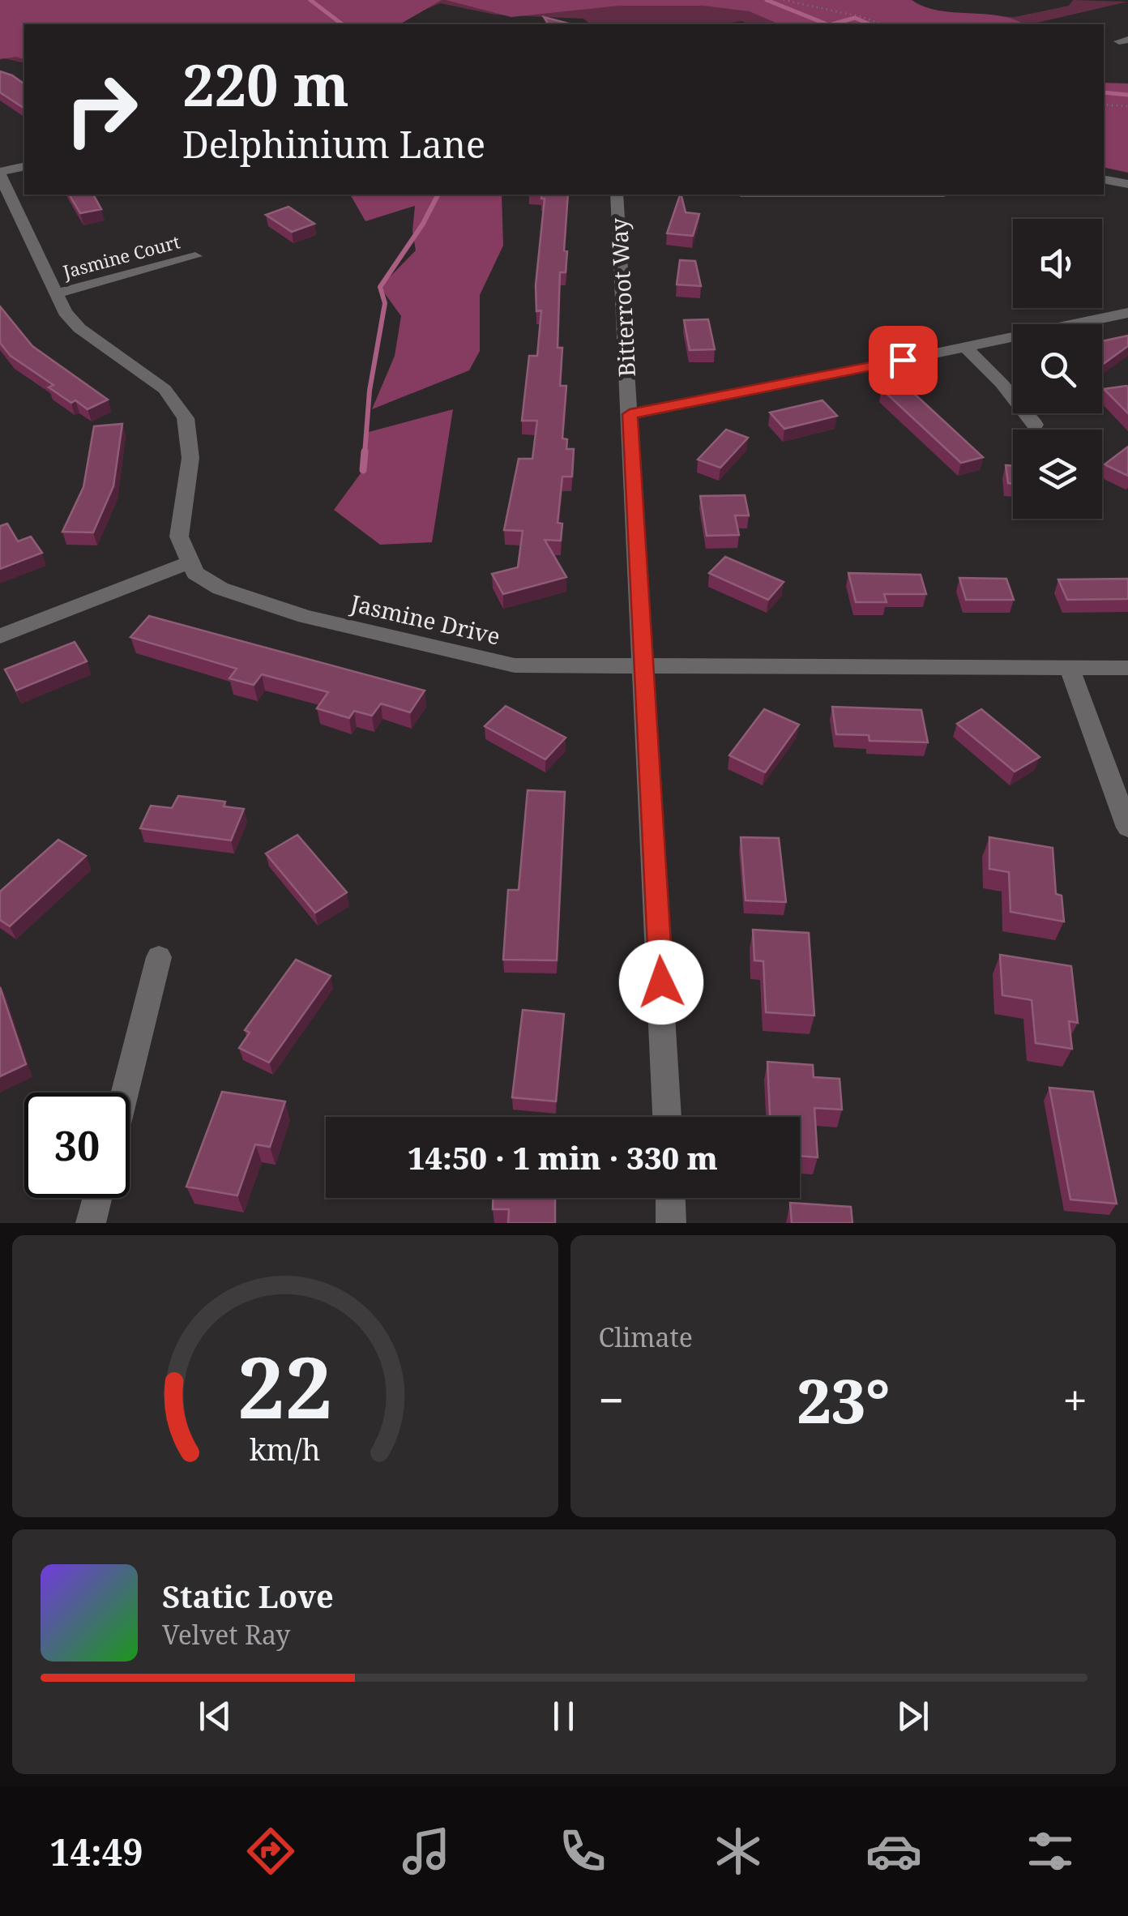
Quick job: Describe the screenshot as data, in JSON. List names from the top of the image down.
{
  "streets": {
    "street": ["Jasmine Court", "Bitterroot Way", "Jasmine Drive"]
  },
  "crossings": [
    ["Bitterroot Way", "Jasmine Drive"]
  ],
  "page": {
    "turn": ["220 m", "Delphinium Lane"],
    "limit": "30",
    "trip": "14:50 · 1 min · 330 m",
    "tile": "Climate",
    "heat": ["−", "23°", "+"],
    "song": ["Static Love", "Velvet Ray"],
    "tabs": "14:49",
    "gauge": ["22", "km/h"]
  }
}
